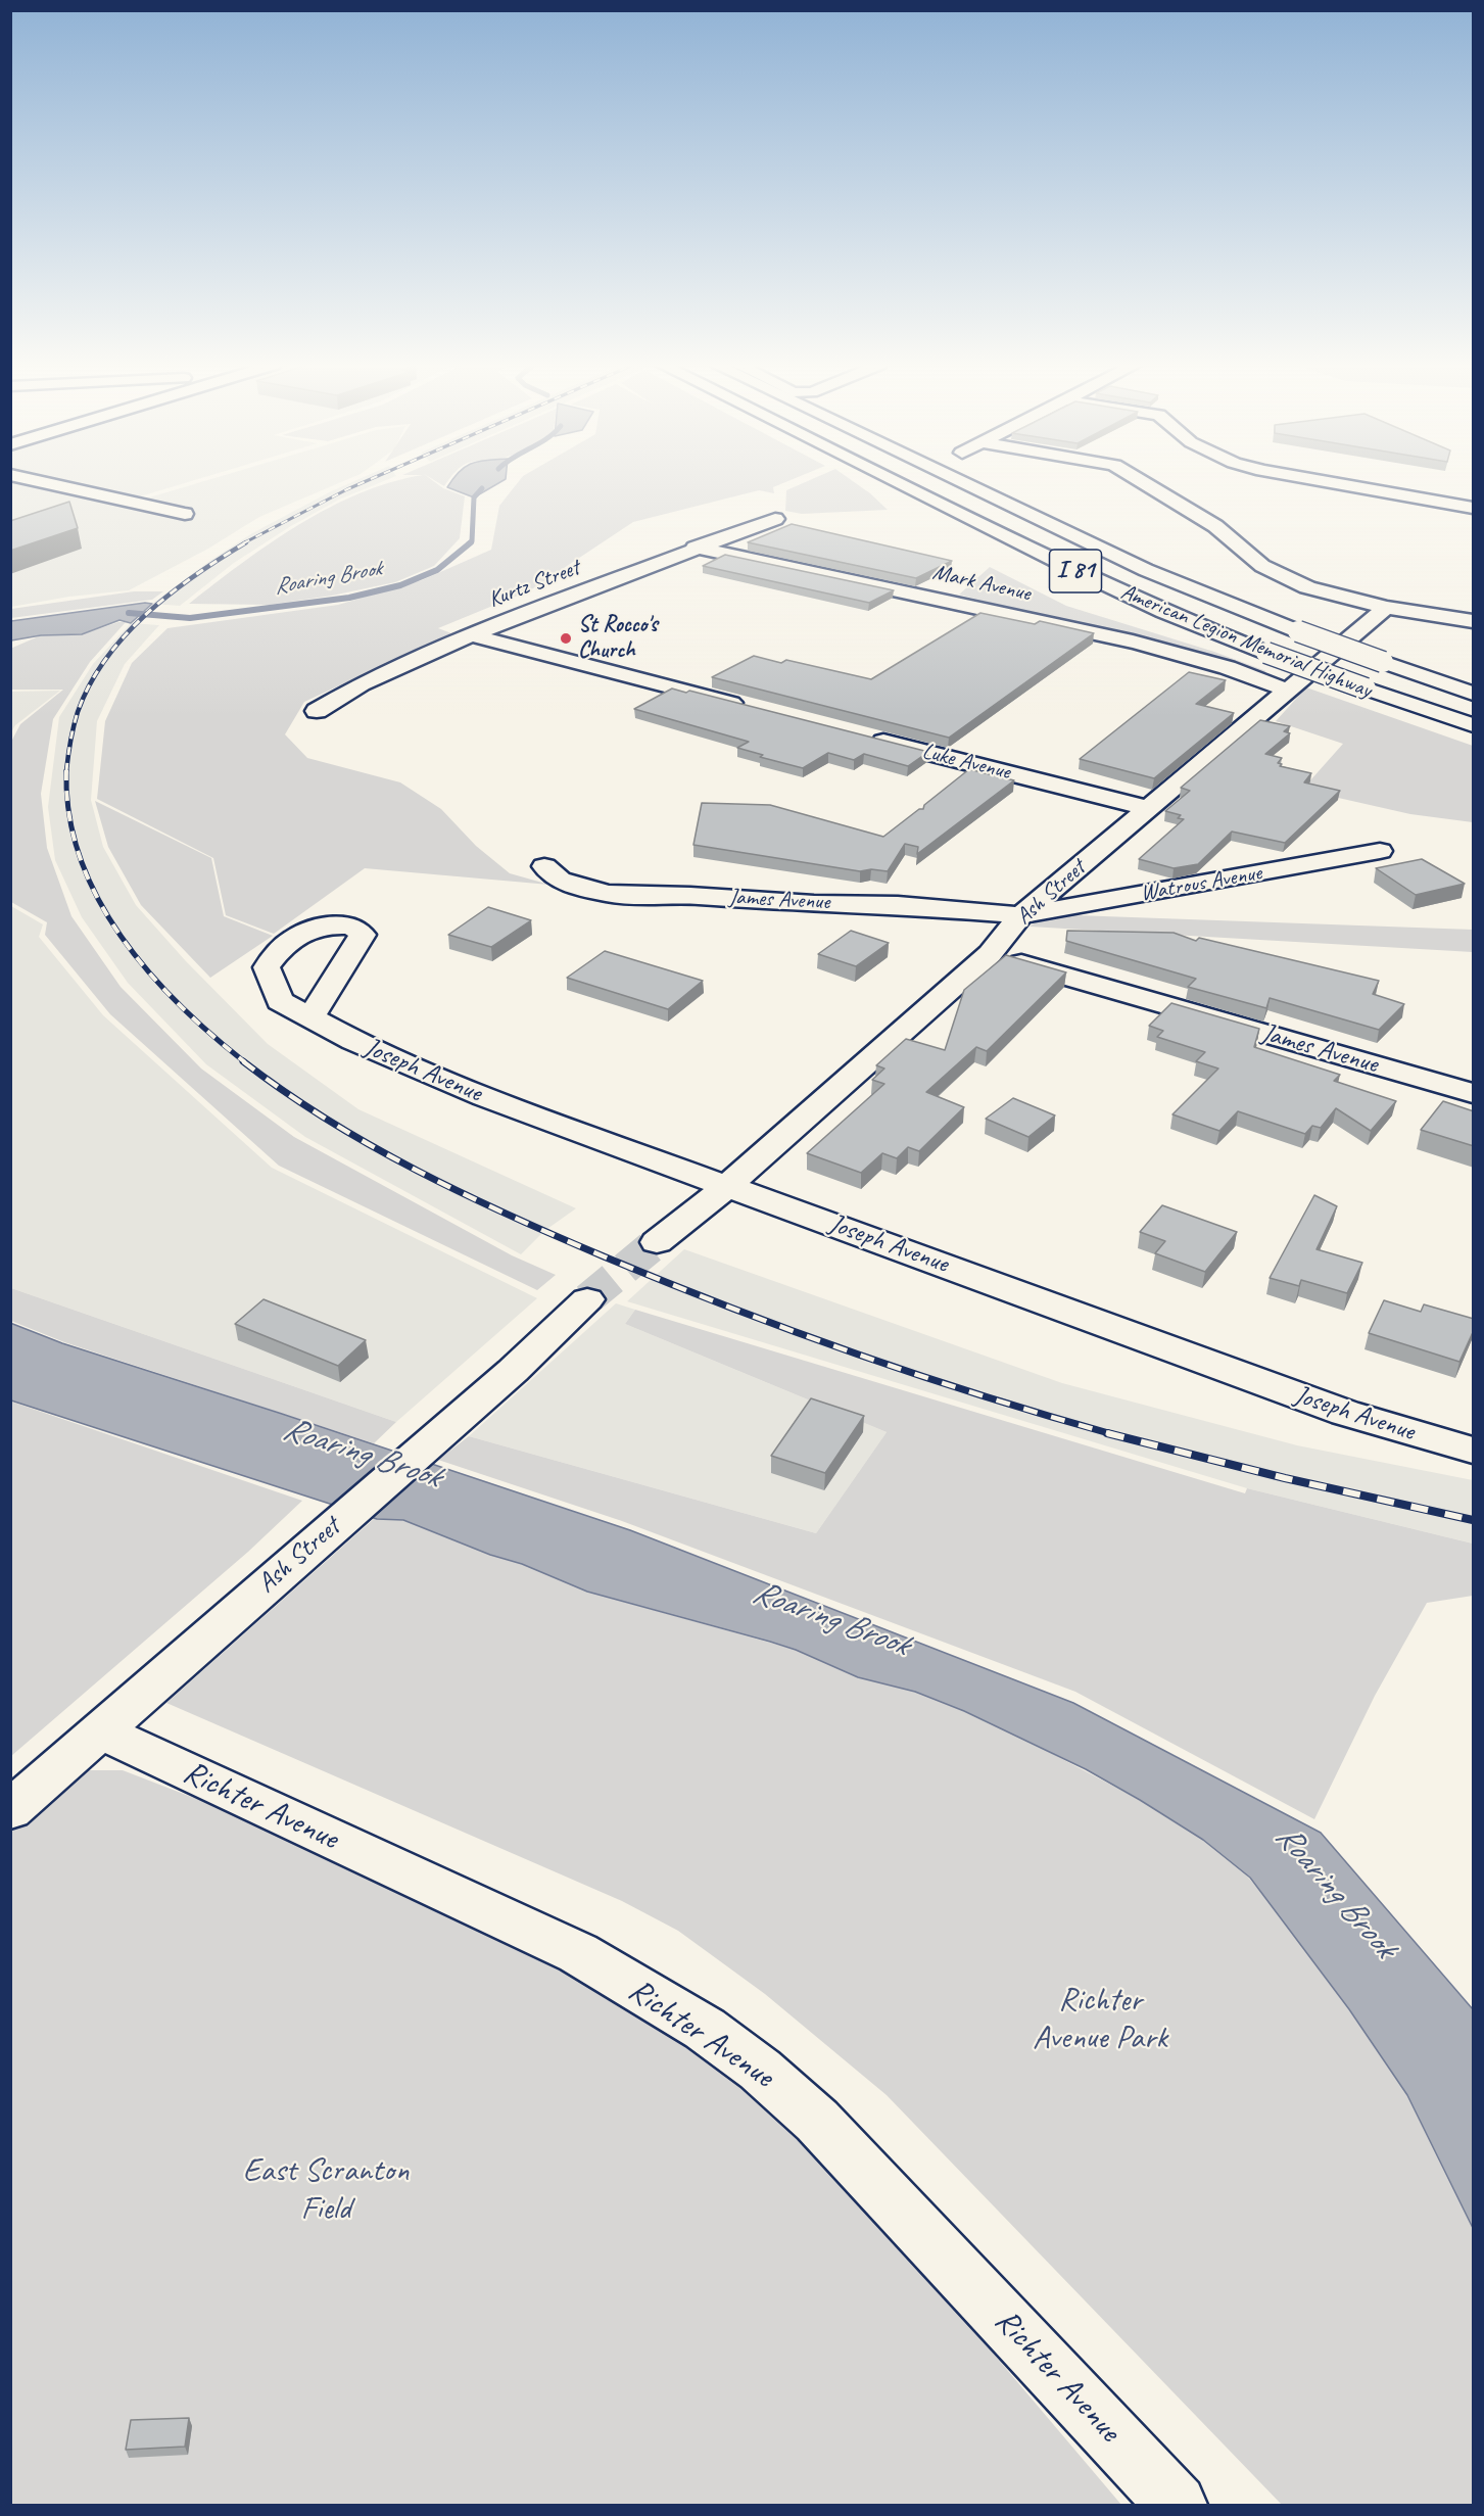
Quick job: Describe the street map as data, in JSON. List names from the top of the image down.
{
  "streets": {
    "main road": [
      "I 81",
      "Mark Avenue",
      "Kurtz Street",
      "American Legion Memorial Highway",
      "Luke Avenue",
      "Watrous Avenue",
      "Ash Street",
      "James Avenue",
      "Joseph Avenue",
      "Richter Avenue"
    ]
  },
  "crossings": [
    ["Mark Avenue", "Kurtz Street"],
    ["Mark Avenue", "Ash Street"],
    ["Luke Avenue", "Ash Street"],
    ["Watrous Avenue", "Ash Street"],
    ["Watrous Avenue", "James Avenue"],
    ["Ash Street", "James Avenue"],
    ["Ash Street", "Joseph Avenue"],
    ["Ash Street", "Richter Avenue"]
  ],
  "water": ["Roaring Brook"],
  "parks": ["Richter Avenue Park", "East Scranton Field"],
  "places": ["St Rocco's Church"]
}
